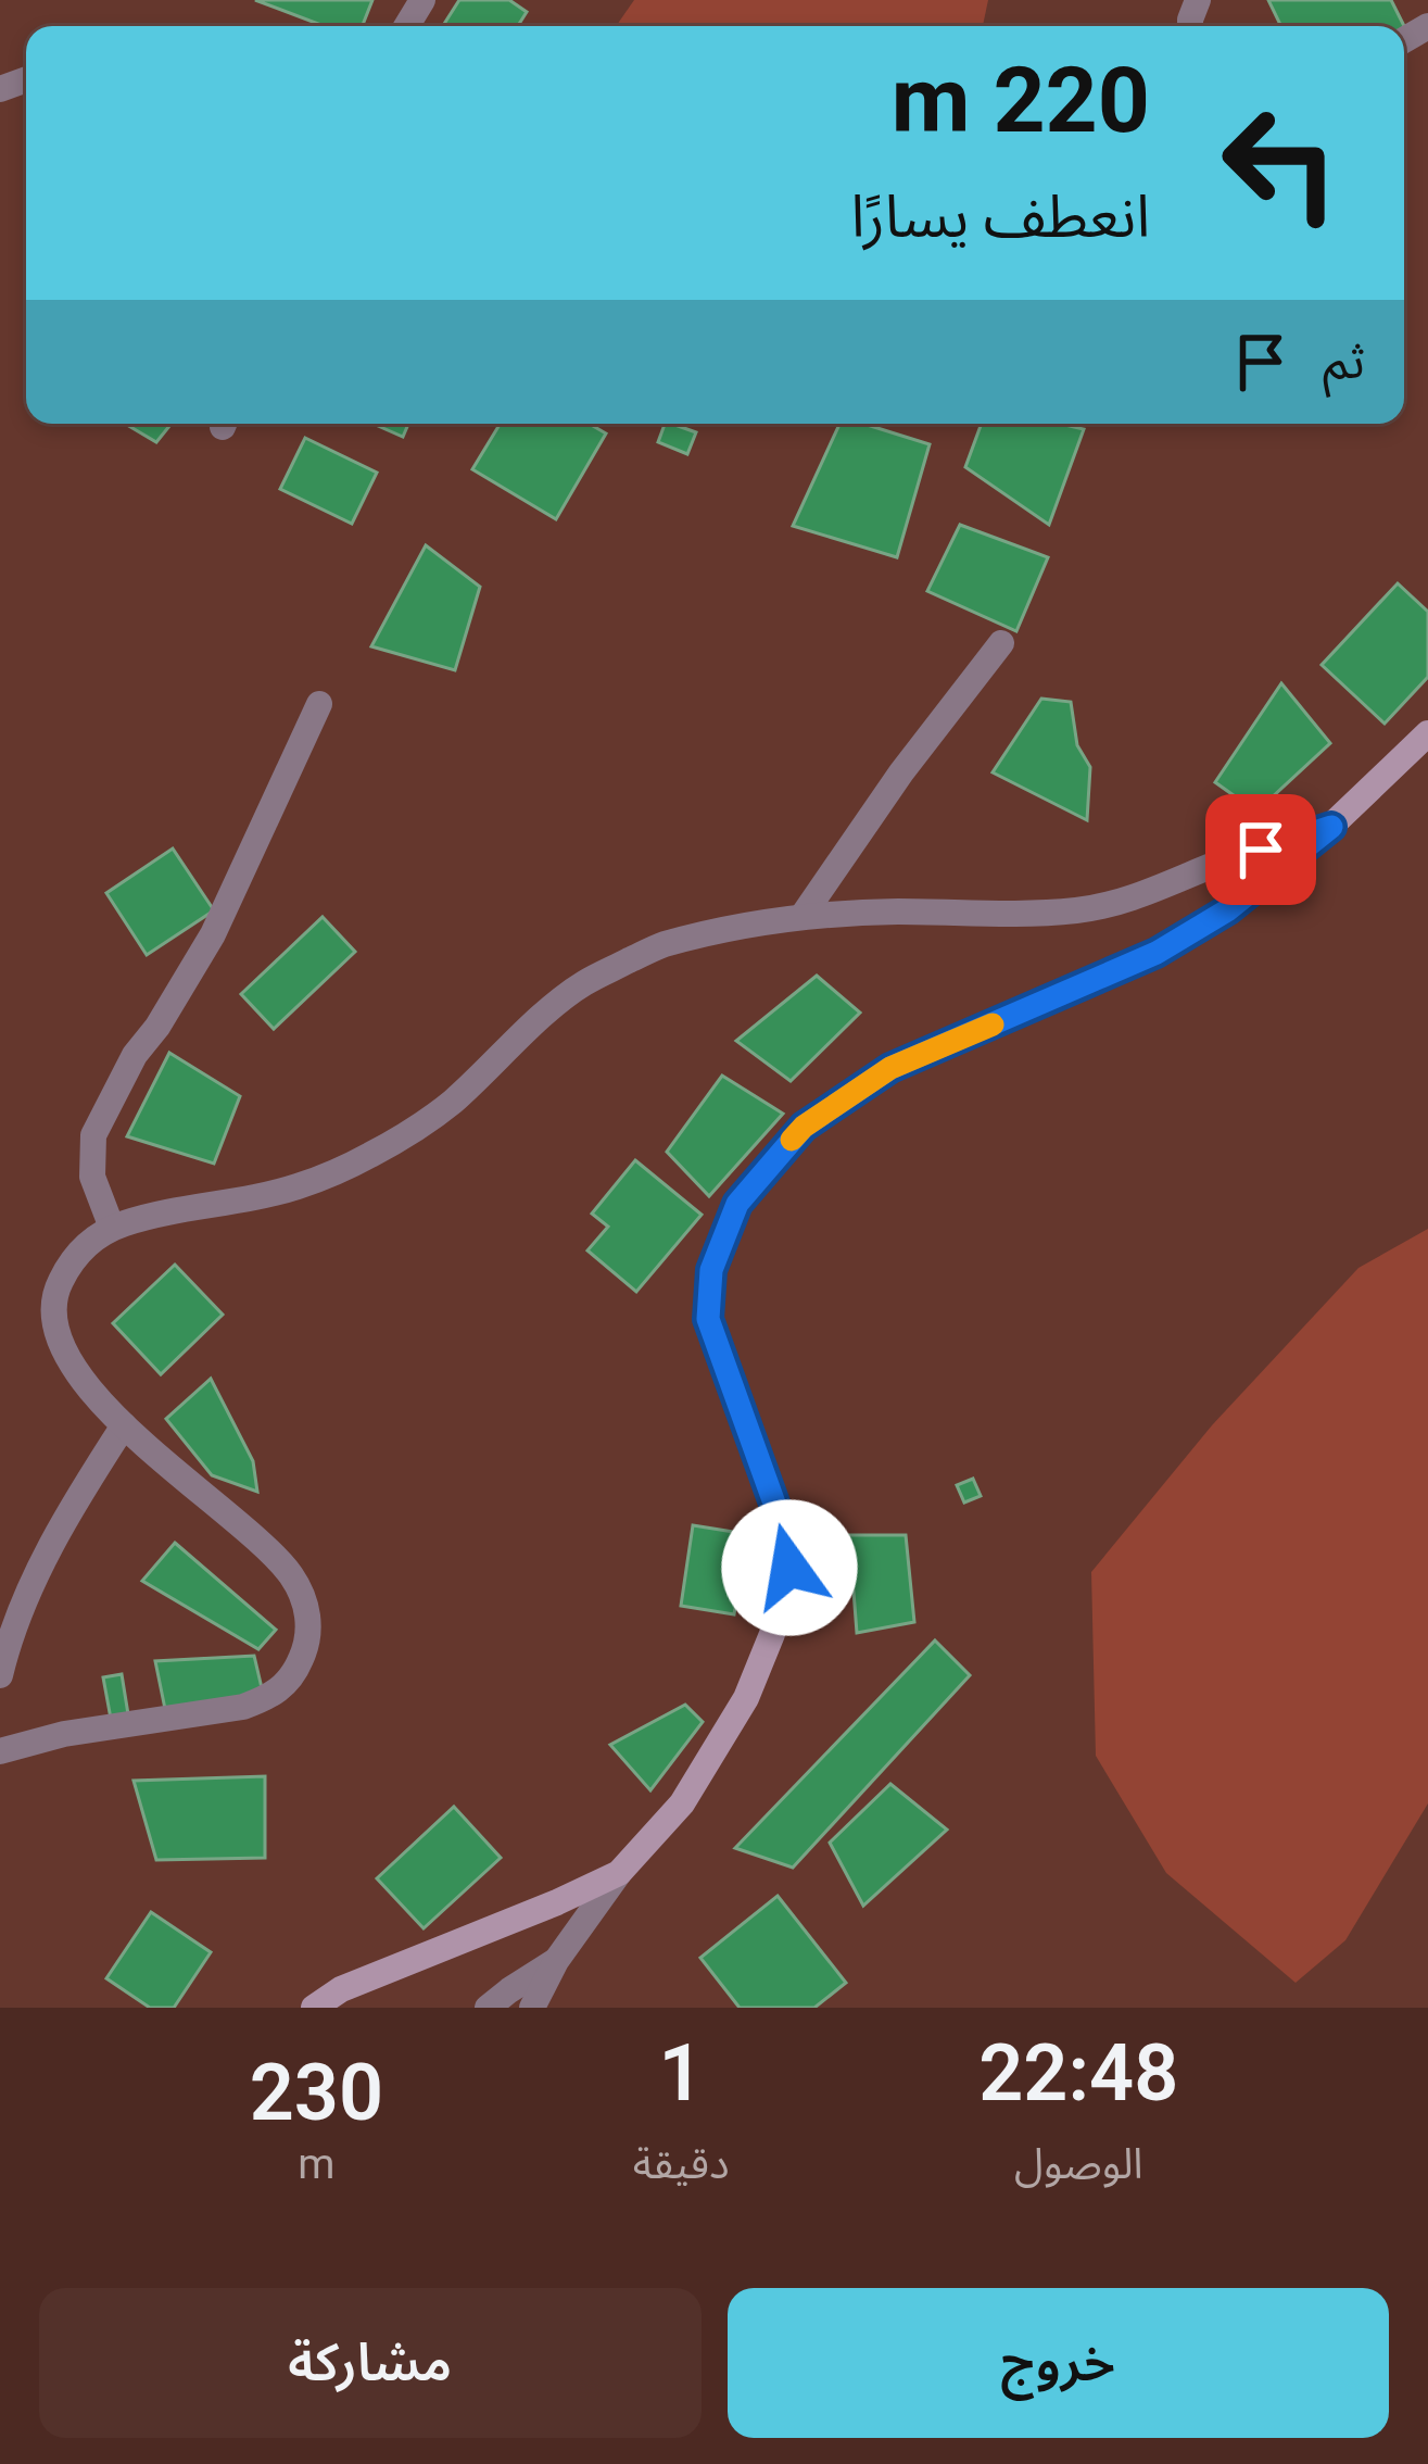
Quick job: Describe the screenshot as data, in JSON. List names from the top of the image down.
{
  "page": {
    "turn": ["220 m", "انعطف يسارًا"],
    "then": "ثم",
    "eta": [
      "22:48",
      "الوصول",
      "1",
      "دقيقة",
      "230",
      "m"
    ],
    "buttons": ["خروج", "مشاركة"]
  }
}
